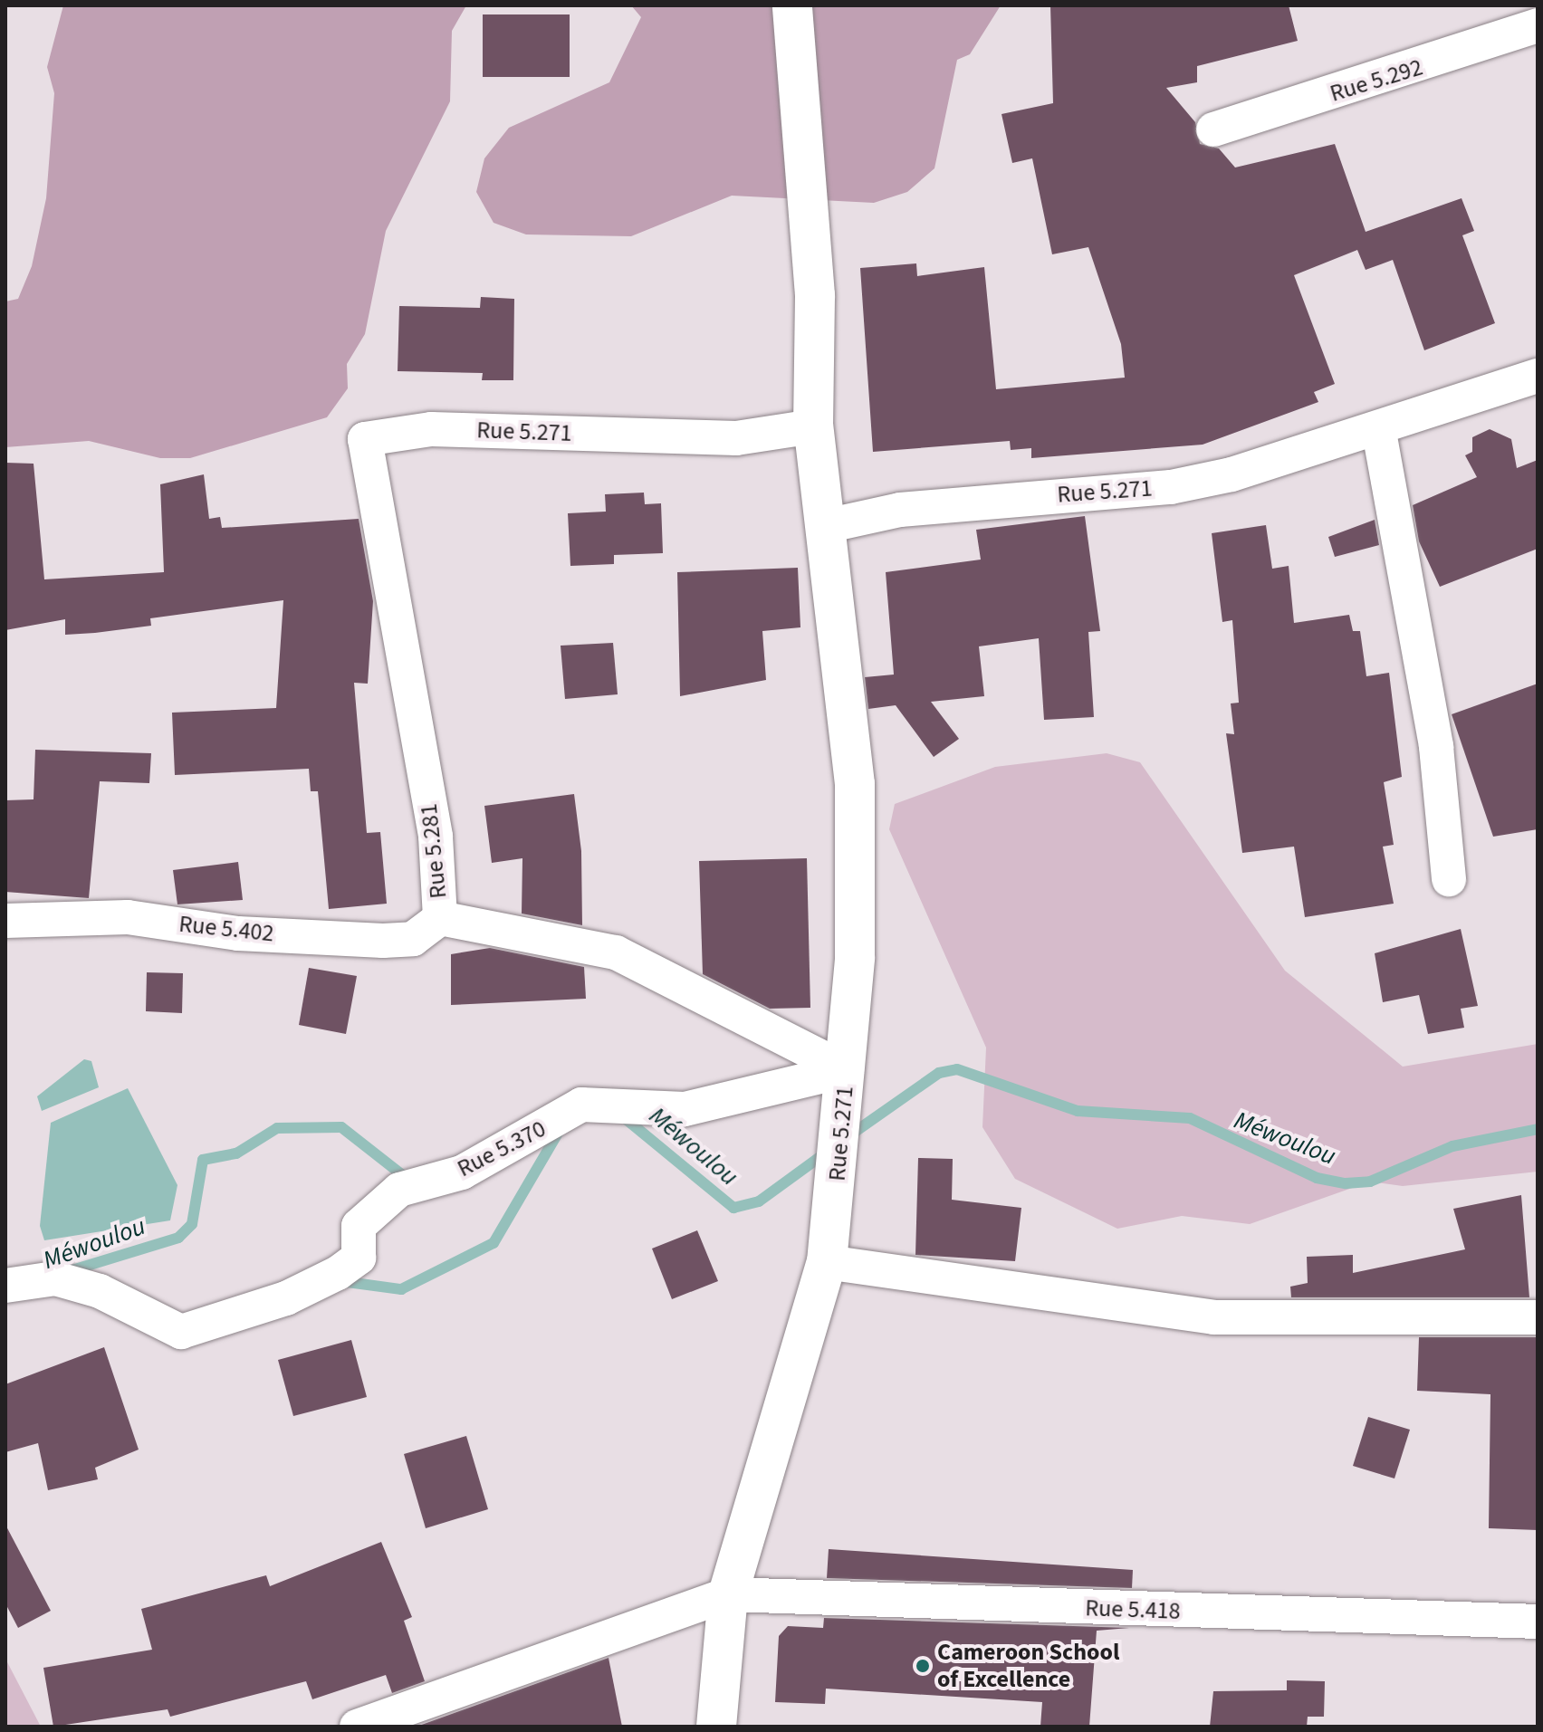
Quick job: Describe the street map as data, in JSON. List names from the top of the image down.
{
  "streets": {
    "street": [
      "Rue 5.292",
      "Rue 5.271",
      "Rue 5.281",
      "Rue 5.402",
      "Rue 5.370",
      "Rue 5.418"
    ]
  },
  "crossings": [
    ["Rue 5.271", "Rue 5.281"],
    ["Rue 5.271", "Rue 5.370"],
    ["Rue 5.271", "Rue 5.418"],
    ["Rue 5.281", "Rue 5.402"],
    ["Rue 5.281", "Rue 5.370"]
  ],
  "water": ["Méwoulou"],
  "places": ["Cameroon School of Excellence"]
}
